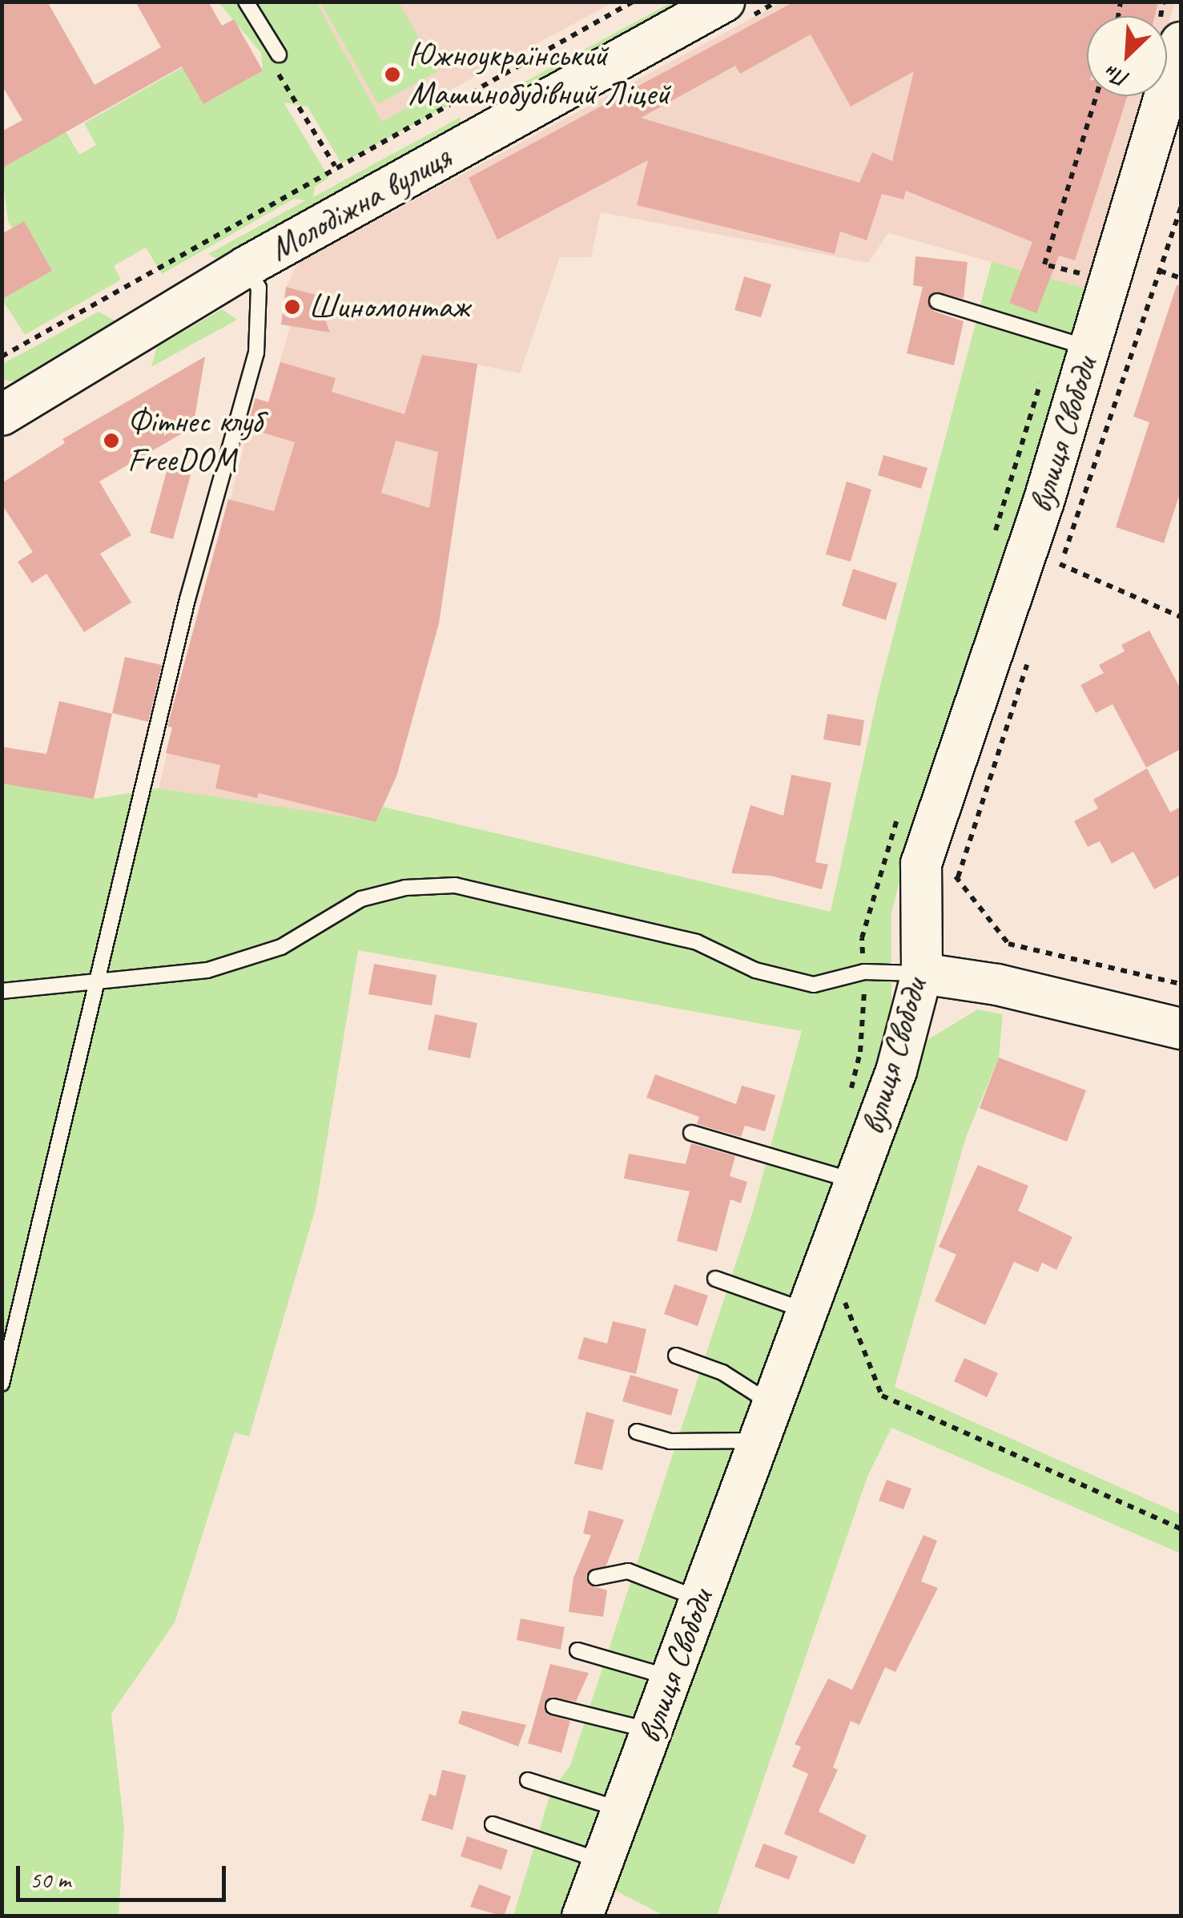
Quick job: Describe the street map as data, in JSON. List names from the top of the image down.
{
  "streets": {
    "street": ["Молодіжна вулиця", "вулиця Свободи"]
  },
  "places": ["Южноукраїнський Машинобудівний Ліцей", "Шиномонтаж", "Фітнес клуб FreeDOM"],
  "scale_bar": "50 m",
  "north": "bottom left"
}
